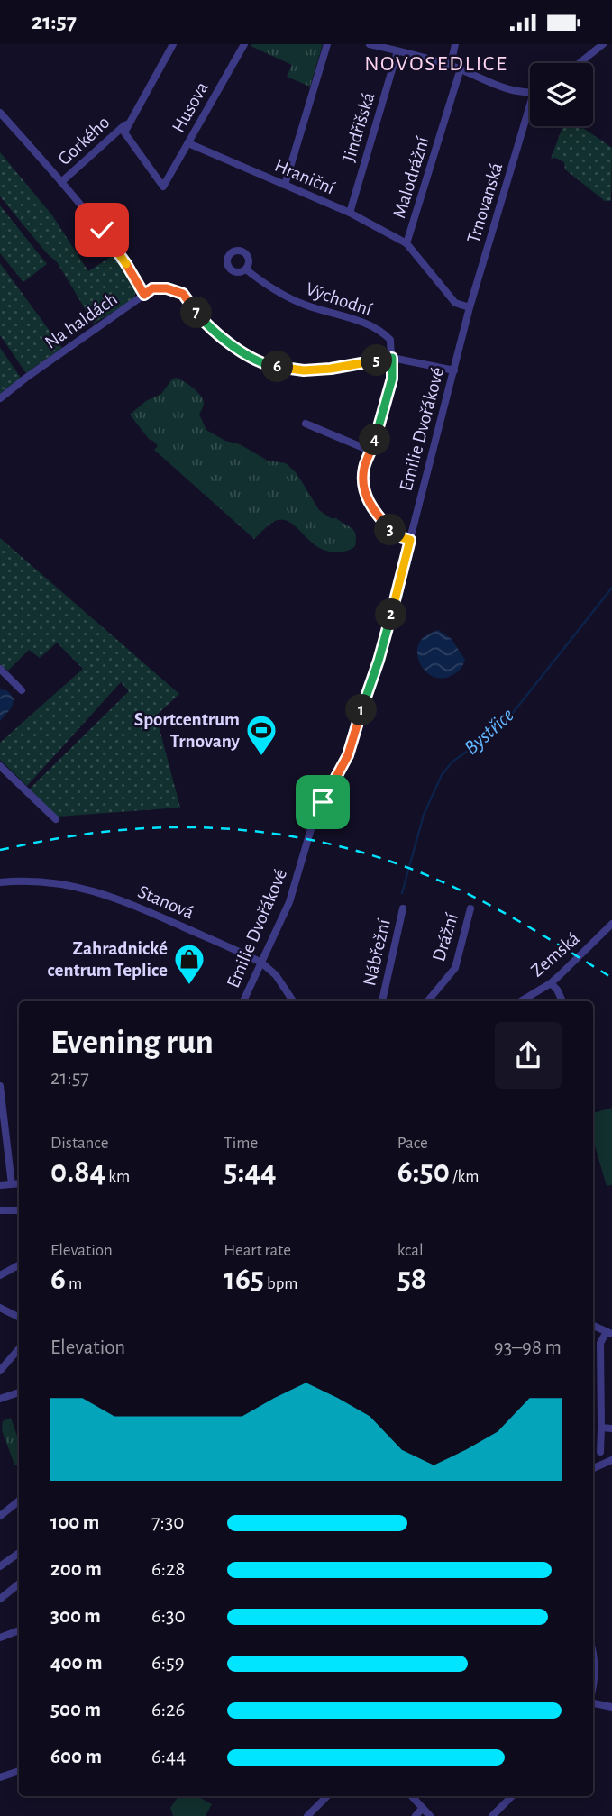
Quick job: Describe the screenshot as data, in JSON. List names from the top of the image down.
{
  "streets": {
    "street": [
      "Husova",
      "Jindřišská",
      "Gorkého",
      "Hraniční",
      "Malodrážní",
      "Trnovanská",
      "Východní",
      "Na haldách",
      "Emilie Dvořákové",
      "Stanová",
      "Drážní",
      "Nábřežní",
      "Zemská"
    ]
  },
  "crossings": [
    ["Husova", "Gorkého"],
    ["Husova", "Hraniční"],
    ["Jindřišská", "Hraniční"],
    ["Gorkého", "Na haldách"],
    ["Hraniční", "Malodrážní"],
    ["Malodrážní", "Trnovanská"],
    ["Trnovanská", "Emilie Dvořákové"],
    ["Východní", "Emilie Dvořákové"],
    ["Emilie Dvořákové", "Stanová"]
  ],
  "districts": ["NOVOSEDLICE"],
  "water": ["Bystřice"],
  "places": {
    "sports": ["Sportcentrum Trnovany"],
    "shop": ["Zahradnické centrum Teplice"]
  },
  "page": {
    "status": "21:57",
    "pins": [
      "7",
      "5",
      "6",
      "4",
      "3",
      "2",
      "1"
    ],
    "heading": ["Evening run", "21:57"],
    "stats": [
      ["Distance", "0.84 km"],
      ["Time", "5:44"],
      ["Pace", "6:50 /km"],
      ["Elevation", "6 m"],
      ["Heart rate", "165 bpm"],
      ["kcal", "58"]
    ],
    "chart": ["Elevation", "93–98 m"],
    "list": [
      {
        "name": "100 m",
        "note": "7:30"
      },
      {
        "name": "200 m",
        "note": "6:28"
      },
      {
        "name": "300 m",
        "note": "6:30"
      },
      {
        "name": "400 m",
        "note": "6:59"
      },
      {
        "name": "500 m",
        "note": "6:26"
      },
      {
        "name": "600 m",
        "note": "6:44"
      }
    ]
  }
}
